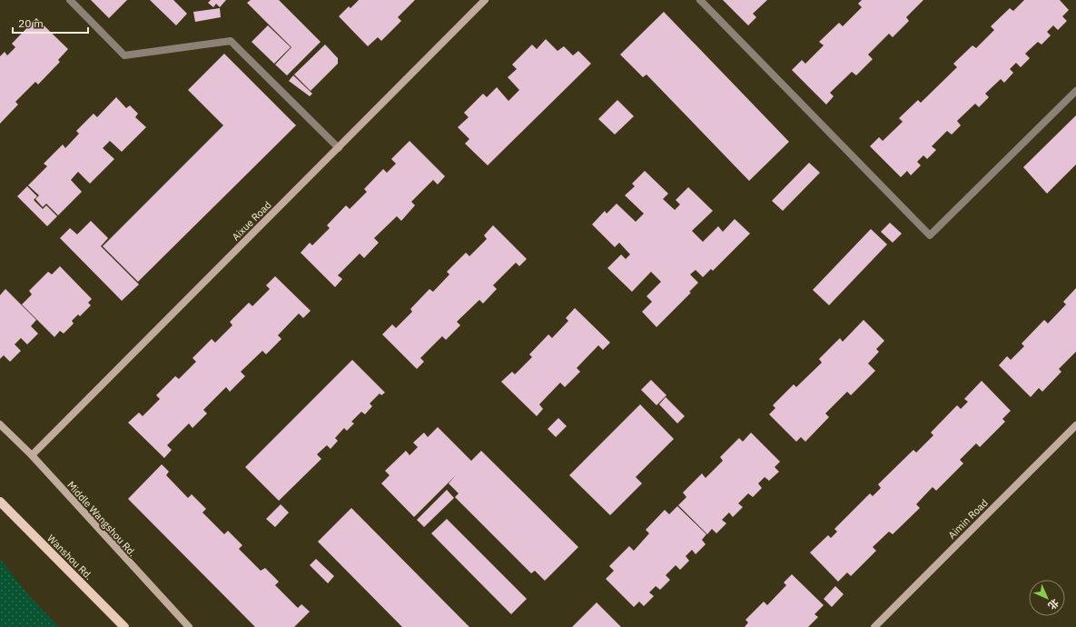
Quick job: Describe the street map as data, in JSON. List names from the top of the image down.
{
  "streets": {
    "main road": ["Wanshou Rd."],
    "street": ["Aixue Road", "Middle Wangshou Rd.", "Aimin Road"]
  },
  "crossings": [
    ["Aixue Road", "Middle Wangshou Rd."]
  ],
  "scale_bar": "20 m",
  "north": "bottom right"
}
